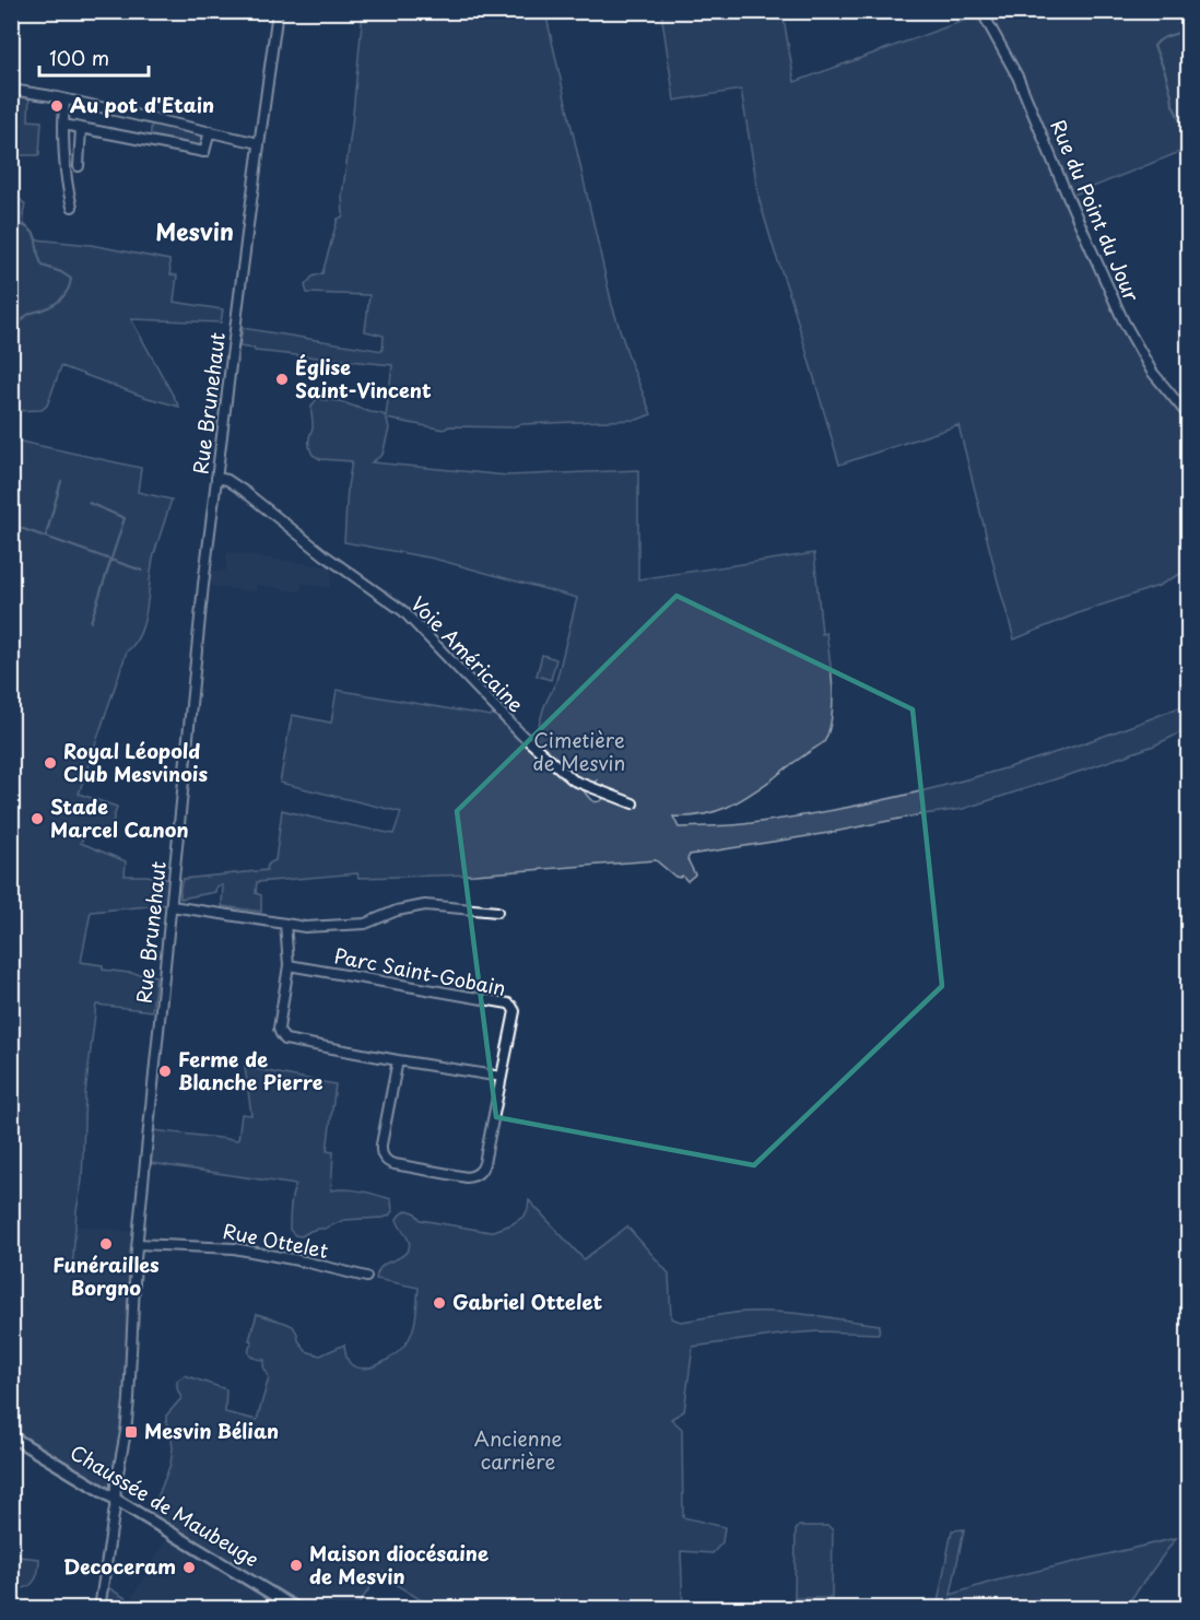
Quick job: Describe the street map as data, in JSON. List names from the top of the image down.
{
  "streets": {
    "main road": ["Chaussée de Maubeuge"],
    "street": [
      "Rue du Point du Jour",
      "Rue Brunehaut",
      "Voie Américaine",
      "Parc Saint-Gobain",
      "Rue Ottelet"
    ]
  },
  "crossings": [
    ["Rue Brunehaut", "Voie Américaine"],
    ["Rue Brunehaut", "Parc Saint-Gobain"],
    ["Rue Brunehaut", "Rue Ottelet"],
    ["Rue Brunehaut", "Chaussée de Maubeuge"]
  ],
  "districts": ["Mesvin"],
  "parks": ["Cimetière de Mesvin", "Ancienne carrière"],
  "places": {
    "other": [
      "Au pot d'Etain",
      "Église Saint-Vincent",
      "Royal Léopold Club Mesvinois",
      "Stade Marcel Canon",
      "Ferme de Blanche Pierre",
      "Funérailles Borgno",
      "Gabriel Ottelet",
      "Maison diocésaine de Mesvin",
      "Decoceram"
    ],
    "transit": ["Mesvin Bélian"]
  },
  "scale_bar": "100 m"
}
